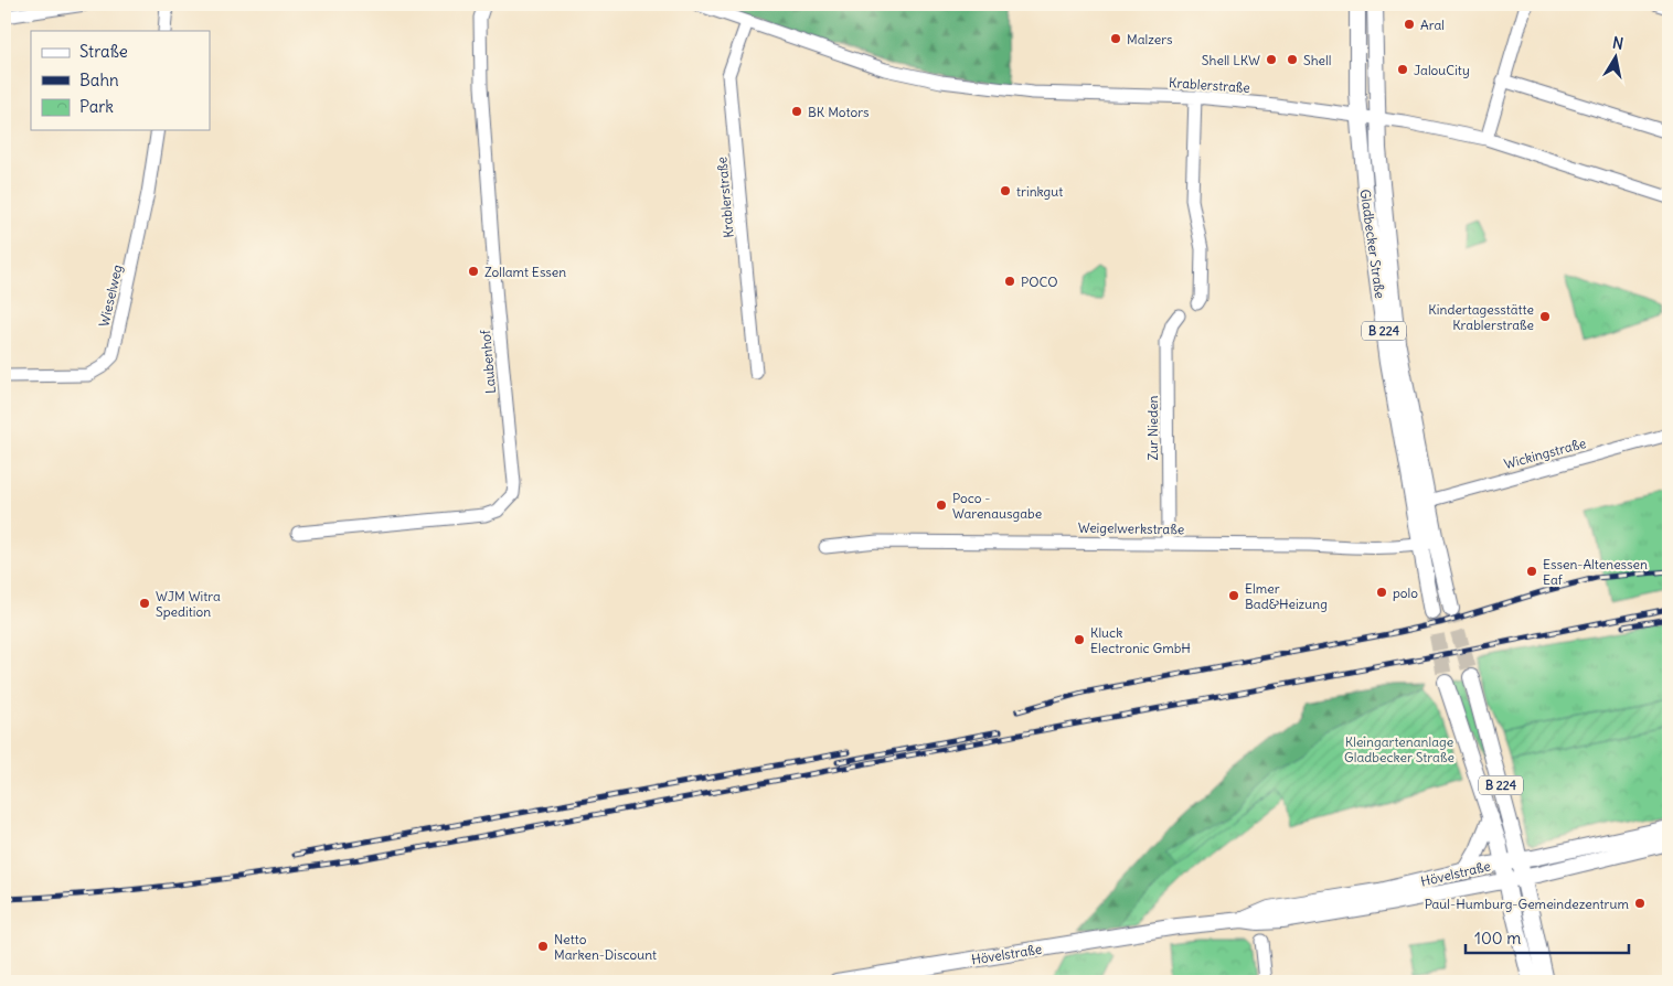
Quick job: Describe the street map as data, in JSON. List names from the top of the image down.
{
  "streets": {
    "main road": ["Gladbecker Straße", "B 224", "Hövelstraße"],
    "street": [
      "Krablerstraße",
      "Wieselweg",
      "Laubenhof",
      "Zur Nieden",
      "Wickingstraße",
      "Weigelwerkstraße"
    ]
  },
  "crossings": [
    ["Krablerstraße", "Gladbecker Straße"],
    ["Gladbecker Straße", "Wickingstraße"],
    ["Gladbecker Straße", "Weigelwerkstraße"],
    ["B 224", "Hövelstraße"],
    ["Zur Nieden", "Weigelwerkstraße"]
  ],
  "parks": ["Kleingartenanlage Gladbecker Straße"],
  "places": [
    "Aral",
    "Malzers",
    "Shell LKW",
    "Shell",
    "JalouCity",
    "BK Motors",
    "trinkgut",
    "Zollamt Essen",
    "POCO",
    "Kindertagesstätte Krablerstraße",
    "Poco - Warenausgabe",
    "Essen-Altenessen Eaf",
    "polo",
    "Elmer Bad&Heizung",
    "WJM Witra Spedition",
    "Kluck Electronic GmbH",
    "Paul-Humburg-Gemeindezentrum",
    "Netto Marken-Discount"
  ],
  "legend": ["Straße", "Bahn", "Park"],
  "scale_bar": "100 m",
  "north": "top"
}
